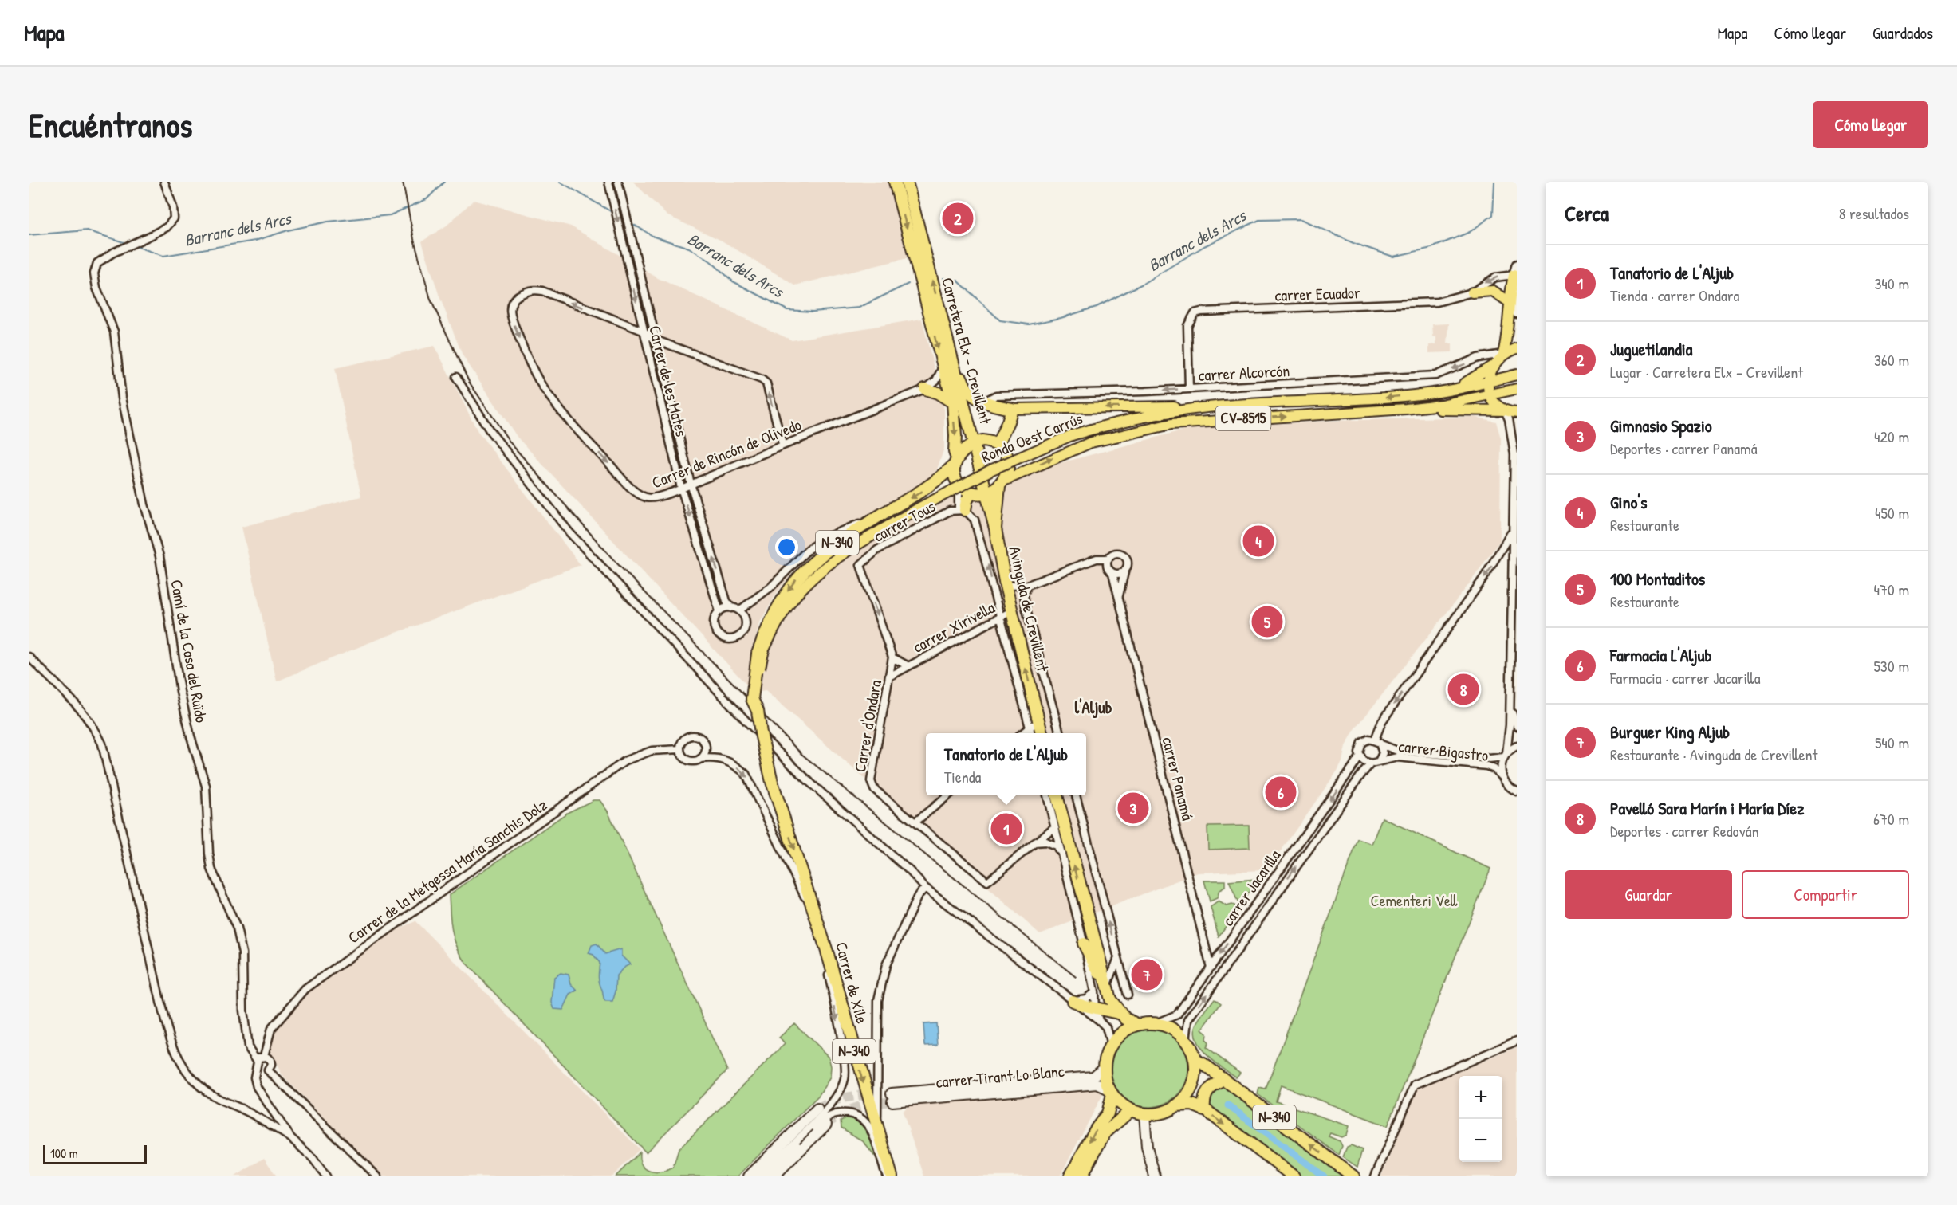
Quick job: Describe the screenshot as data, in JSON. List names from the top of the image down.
{
  "streets": {
    "highway": [
      "Carretera Elx - Crevillent",
      "Ronda Oest Carrús",
      "N-340",
      "Avinguda de Crevillent",
      "Carrer de Xile"
    ],
    "main road": ["CV-8515", "carrer Tirant Lo Blanc"],
    "street": [
      "carrer Ecuador",
      "carrer Alcorcón",
      "Carrer de les Mates",
      "Carrer de Rincón de Olivedo",
      "carrer Tous",
      "carrer Xirivella",
      "Camí de la Casa del Ruïdo",
      "Carrer d'Ondara",
      "carrer Bigastro",
      "carrer Panamá",
      "Carrer de la Metgessa María Sanchis Dolz",
      "carrer Jacarilla"
    ]
  },
  "crossings": [
    ["carrer Ecuador", "carrer Alcorcón"],
    ["Carretera Elx - Crevillent", "Ronda Oest Carrús"],
    ["Carretera Elx - Crevillent", "Carrer de Rincón de Olivedo"],
    ["Carretera Elx - Crevillent", "Avinguda de Crevillent"],
    ["carrer Alcorcón", "Ronda Oest Carrús"],
    ["Carrer de les Mates", "Carrer de Rincón de Olivedo"],
    ["Ronda Oest Carrús", "Avinguda de Crevillent"],
    ["Ronda Oest Carrús", "Carrer de Xile"],
    ["carrer Tous", "Avinguda de Crevillent"],
    ["carrer Tous", "Carrer d'Ondara"],
    ["N-340", "carrer Jacarilla"],
    ["N-340", "carrer Tirant Lo Blanc"],
    ["Avinguda de Crevillent", "carrer Xirivella"],
    ["carrer Xirivella", "Carrer d'Ondara"],
    ["Camí de la Casa del Ruïdo", "Carrer de la Metgessa María Sanchis Dolz"],
    ["carrer Bigastro", "carrer Jacarilla"],
    ["carrer Panamá", "carrer Jacarilla"],
    ["carrer Jacarilla", "carrer Tirant Lo Blanc"]
  ],
  "one_way": ["carrer Alcorcón", "Carrer de Xile"],
  "districts": ["l'Aljub"],
  "water": ["Barranc dels Arcs"],
  "parks": ["Cementeri Vell"],
  "scale_bar": "100 m",
  "page": {
    "header": "Mapa",
    "nav": ["Mapa", "Cómo llegar", "Guardados"],
    "buttons": [
      "Cómo llegar",
      ["Guardar", "Compartir"]
    ],
    "title": "Encuéntranos",
    "heading": ["Cerca", "8 resultados"],
    "pins": [
      "2",
      "4",
      "5",
      "8",
      "6",
      "3",
      "1",
      "7"
    ],
    "list": [
      {
        "mark": "1",
        "name": "Tanatorio de L'Aljub",
        "note": "Tienda · carrer Ondara",
        "value": "340 m"
      },
      {
        "mark": "2",
        "name": "Juguetilandia",
        "note": "Lugar · Carretera Elx - Crevillent",
        "value": "360 m"
      },
      {
        "mark": "3",
        "name": "Gimnasio Spazio",
        "note": "Deportes · carrer Panamá",
        "value": "420 m"
      },
      {
        "mark": "4",
        "name": "Gino's",
        "note": "Restaurante",
        "value": "450 m"
      },
      {
        "mark": "5",
        "name": "100 Montaditos",
        "note": "Restaurante",
        "value": "470 m"
      },
      {
        "mark": "6",
        "name": "Farmacia L'Aljub",
        "note": "Farmacia · carrer Jacarilla",
        "value": "530 m"
      },
      {
        "mark": "7",
        "name": "Burguer King Aljub",
        "note": "Restaurante · Avinguda de Crevillent",
        "value": "540 m"
      },
      {
        "mark": "8",
        "name": "Pavelló Sara Marín i María Díez",
        "note": "Deportes · carrer Redován",
        "value": "670 m"
      }
    ],
    "popup": ["Tanatorio de L'Aljub", "Tienda"],
    "map_buttons": ["+", "−"],
    "scale": "100 m"
  }
}
